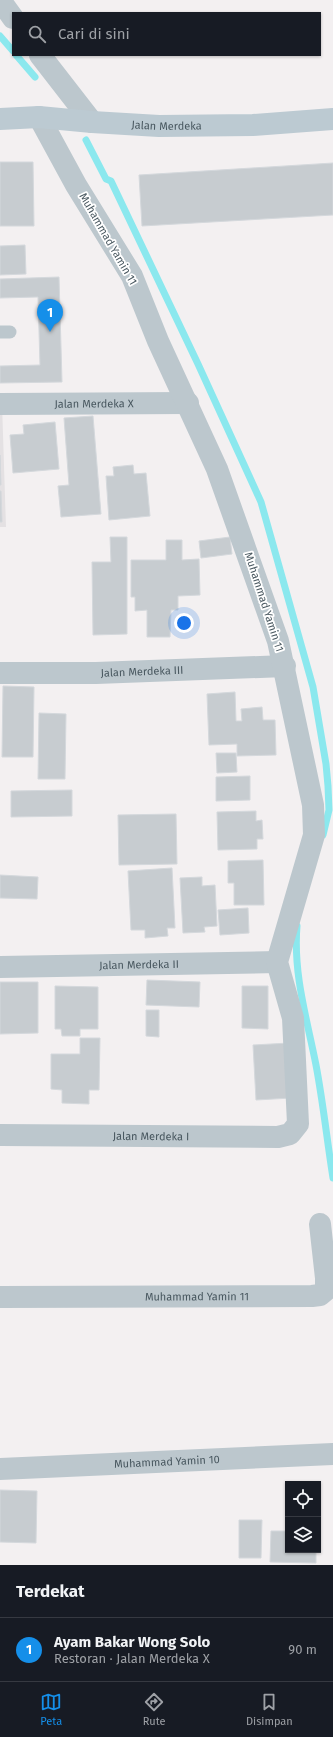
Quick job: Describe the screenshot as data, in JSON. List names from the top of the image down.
{
  "streets": {
    "main road": ["Jalan Merdeka"],
    "street": [
      "Muhammad Yamin 11",
      "Jalan Merdeka X",
      "Jalan Merdeka III",
      "Jalan Merdeka II",
      "Jalan Merdeka I",
      "Muhammad Yamin 10"
    ]
  },
  "crossings": [
    ["Jalan Merdeka", "Muhammad Yamin 11"],
    ["Muhammad Yamin 11", "Jalan Merdeka X"],
    ["Muhammad Yamin 11", "Jalan Merdeka III"],
    ["Muhammad Yamin 11", "Jalan Merdeka II"],
    ["Muhammad Yamin 11", "Jalan Merdeka I"],
    ["Jalan Merdeka II", "Jalan Merdeka I"]
  ],
  "page": {
    "search": "Cari di sini",
    "pins": "1",
    "heading": "Terdekat",
    "list": [
      {
        "mark": "1",
        "name": "Ayam Bakar Wong Solo",
        "note": "Restoran · Jalan Merdeka X",
        "value": "90 m"
      }
    ],
    "nav": ["Peta", "Rute", "Disimpan"]
  }
}
